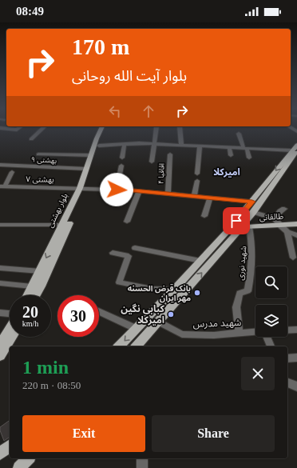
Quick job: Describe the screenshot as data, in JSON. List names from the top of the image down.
{
  "streets": {
    "main road": ["بلوار بهشتی", "طالقانی"],
    "street": [
      "بهشتی ۹",
      "اقاقیا ۴",
      "بهشتی ۷",
      "شهید نوری",
      "شهید مدرس"
    ]
  },
  "crossings": [
    ["بهشتی ۹", "بلوار بهشتی"],
    ["اقاقیا ۴", "بهشتی ۷"],
    ["بهشتی ۷", "بلوار بهشتی"],
    ["طالقانی", "شهید نوری"],
    ["شهید نوری", "شهید مدرس"]
  ],
  "districts": ["امیرکلا"],
  "places": ["بانک قرض الحسنه مهر ایران", "کبابی نگین امیرکلا"],
  "page": {
    "status": "08:49",
    "turn": ["170 m", "بلوار آیت الله روحانی"],
    "speed": "20 km/h",
    "limit": "30",
    "heading": ["1 min", "220 m · 08:50"],
    "buttons": ["Exit", "Share"]
  }
}
